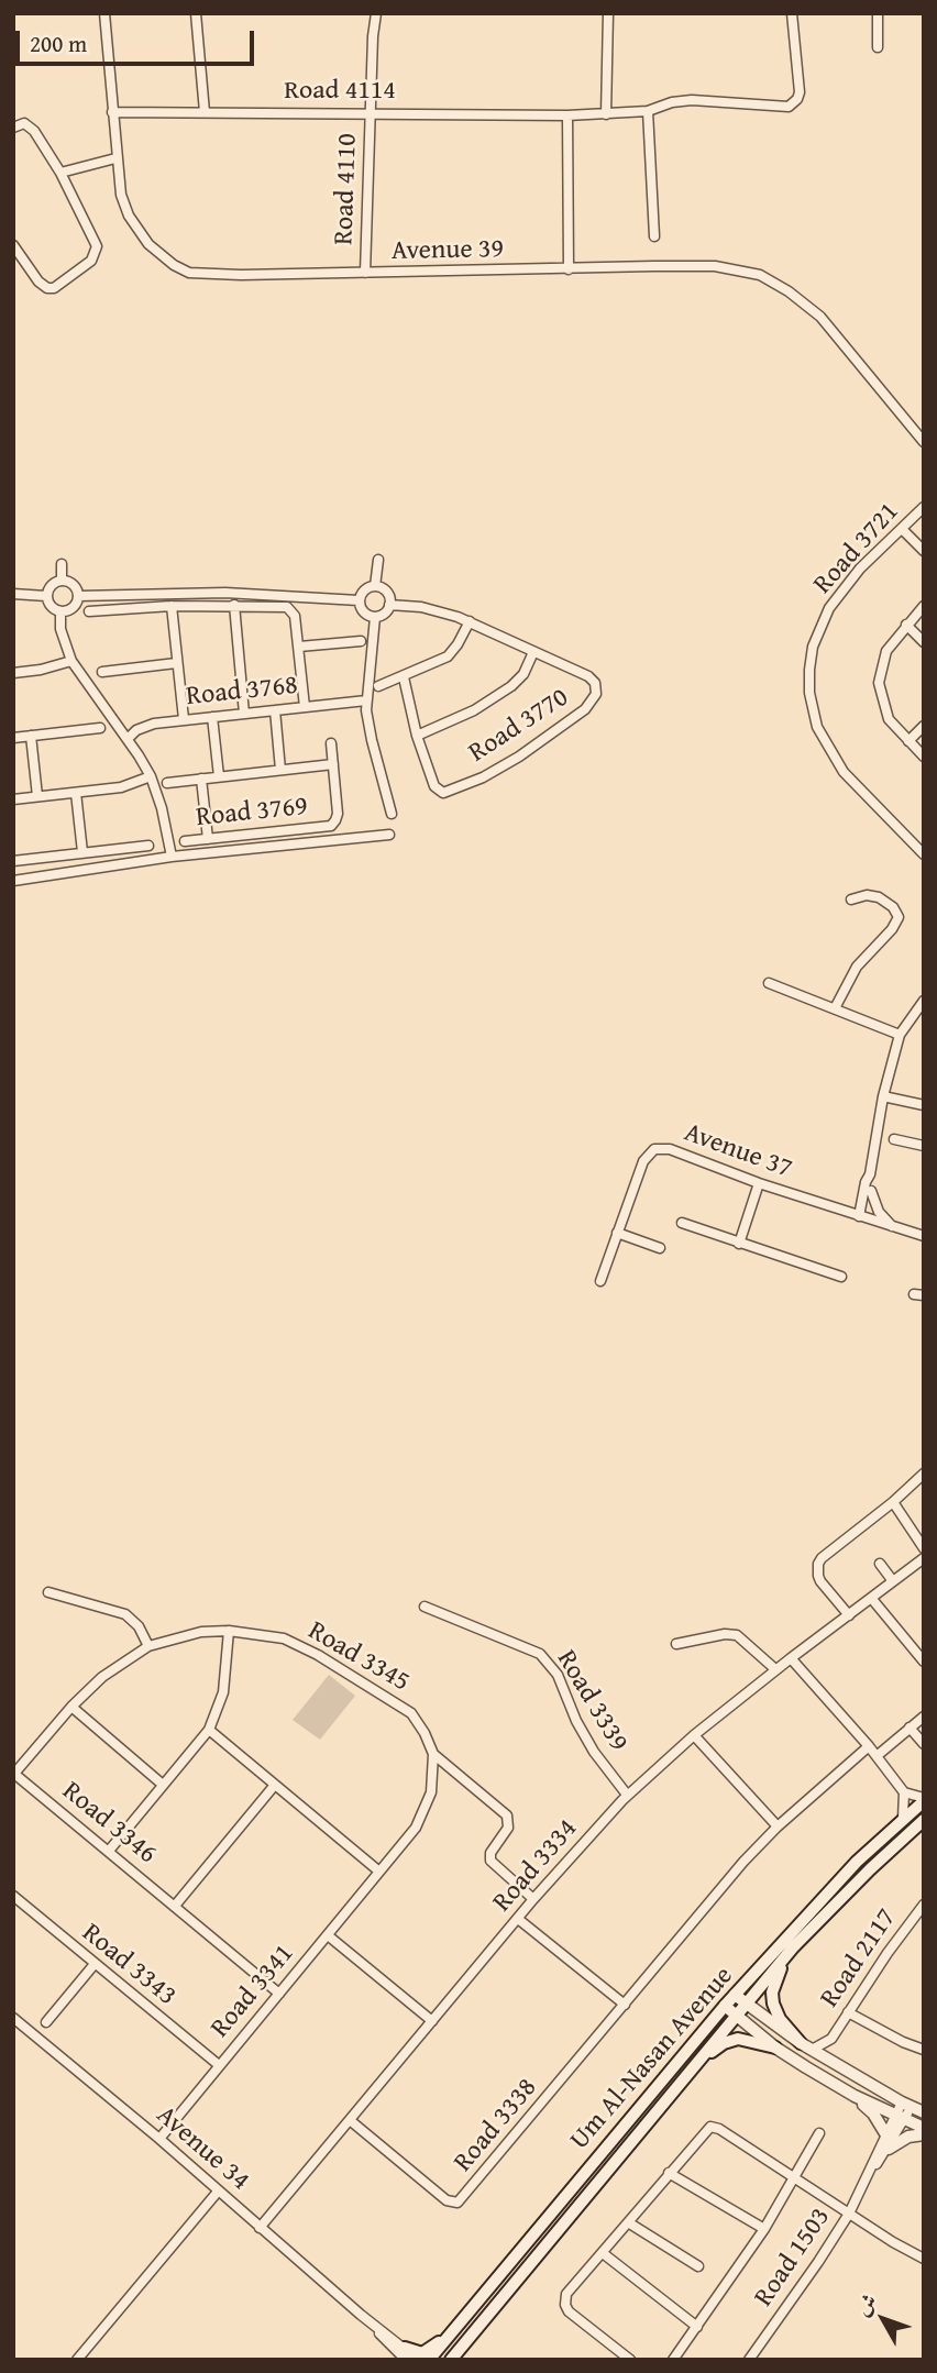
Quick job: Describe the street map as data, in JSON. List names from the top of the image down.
{
  "streets": {
    "main road": ["Um Al-Nasan Avenue"],
    "street": [
      "Road 4114",
      "Road 4110",
      "Avenue 39",
      "Road 3721",
      "Road 3768",
      "Road 3770",
      "Road 3769",
      "Avenue 37",
      "Road 3345",
      "Road 3339",
      "Road 3346",
      "Road 3334",
      "Road 2117",
      "Road 3343",
      "Road 3341",
      "Road 3338",
      "Avenue 34",
      "Road 1503"
    ]
  },
  "crossings": [
    ["Road 4114", "Road 4110"],
    ["Road 4114", "Avenue 39"],
    ["Road 4110", "Avenue 39"],
    ["Road 3345", "Road 3346"],
    ["Road 3345", "Road 3341"],
    ["Road 3339", "Road 3334"],
    ["Road 3346", "Road 3341"],
    ["Road 3334", "Road 3338"],
    ["Road 3334", "Avenue 34"],
    ["Road 3343", "Road 3341"],
    ["Road 3341", "Avenue 34"]
  ],
  "scale_bar": "200 m",
  "north": "top left"
}
